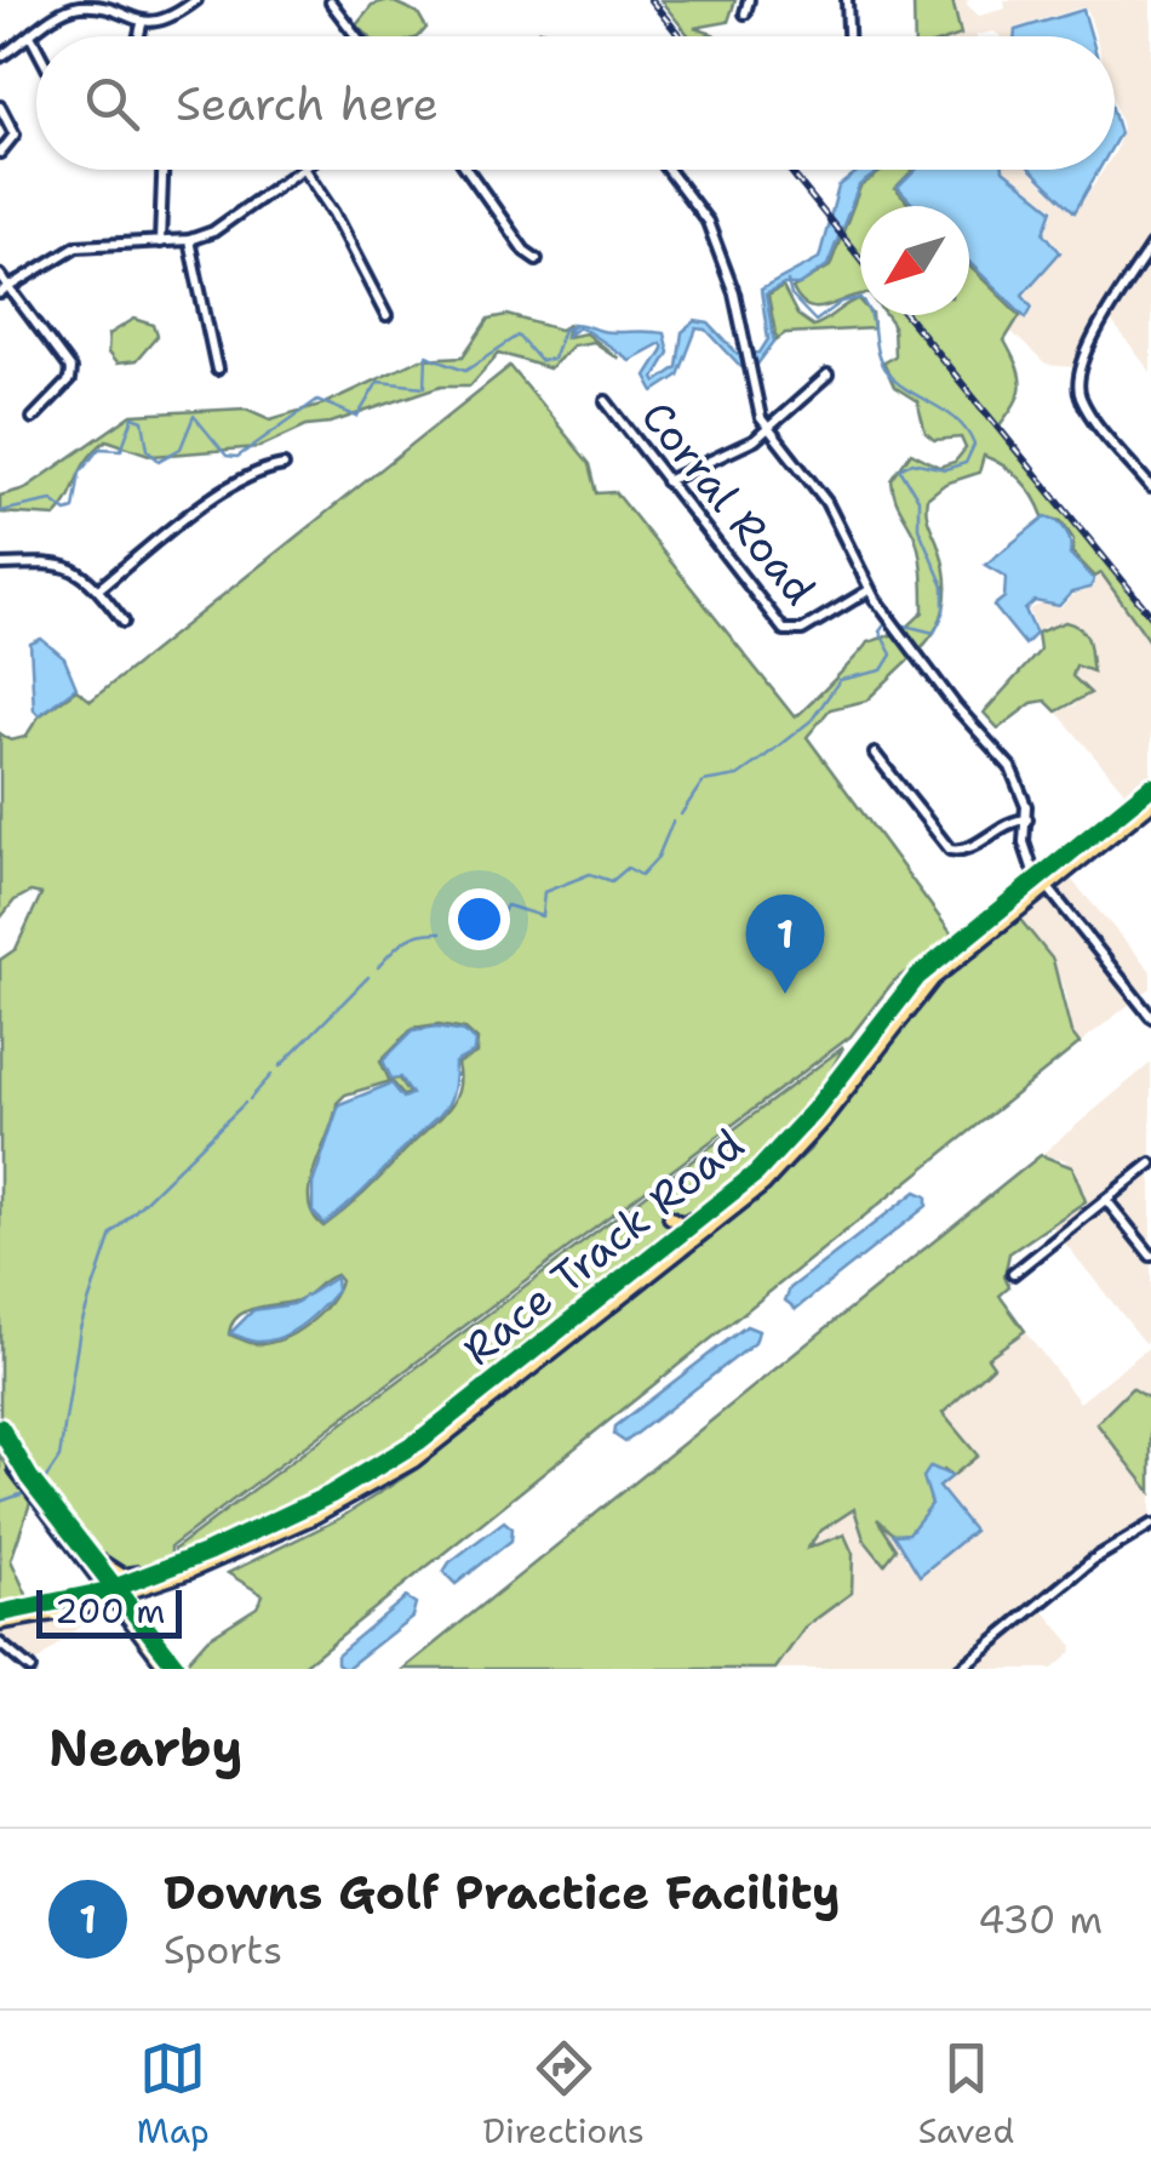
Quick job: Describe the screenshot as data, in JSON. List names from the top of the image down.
{
  "streets": {
    "main road": ["Race Track Road"],
    "street": ["Corral Road"]
  },
  "scale_bar": "200 m",
  "north": "bottom left",
  "page": {
    "search": "Search here",
    "pins": "1",
    "scale": "200 m",
    "heading": "Nearby",
    "list": [
      {
        "mark": "1",
        "name": "Downs Golf Practice Facility",
        "note": "Sports",
        "value": "430 m"
      }
    ],
    "nav": ["Map", "Directions", "Saved"]
  }
}
